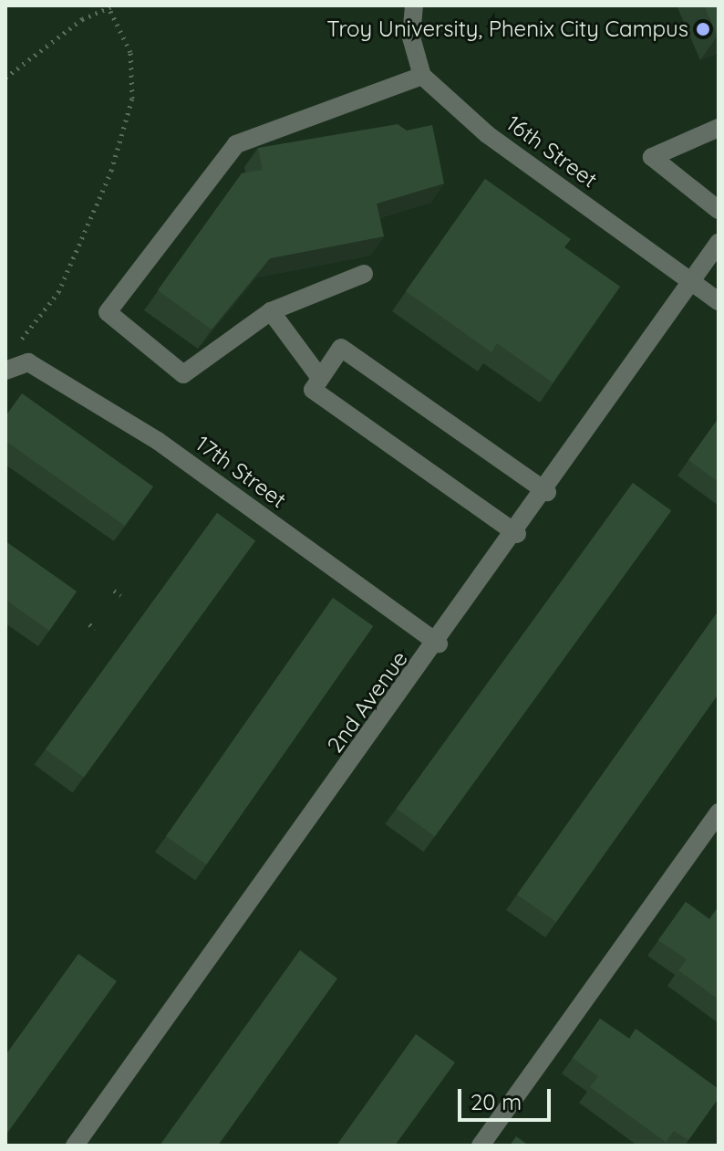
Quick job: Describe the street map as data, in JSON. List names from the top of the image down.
{
  "streets": {
    "street": ["16th Street", "17th Street", "2nd Avenue"]
  },
  "crossings": [
    ["16th Street", "2nd Avenue"],
    ["17th Street", "2nd Avenue"]
  ],
  "places": ["Troy University, Phenix City Campus"],
  "scale_bar": "20 m"
}
